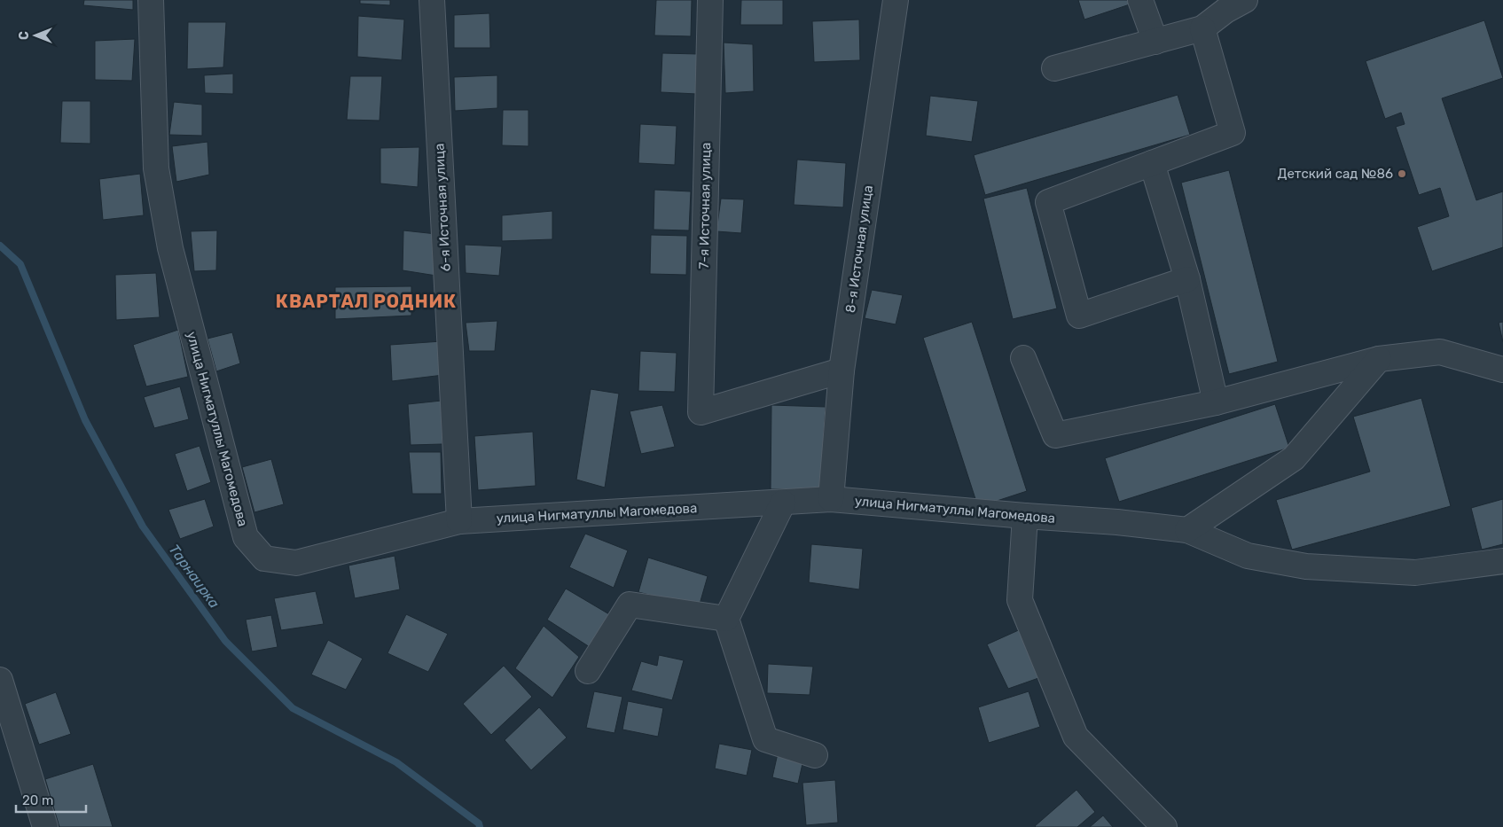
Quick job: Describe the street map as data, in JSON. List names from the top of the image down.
{
  "streets": {
    "street": [
      "7-я Источная улица",
      "6-я Источная улица",
      "8-я Источная улица",
      "улица Нигматуллы Магомедова"
    ]
  },
  "crossings": [
    ["7-я Источная улица", "8-я Источная улица"],
    ["6-я Источная улица", "улица Нигматуллы Магомедова"],
    ["8-я Источная улица", "улица Нигматуллы Магомедова"]
  ],
  "districts": ["КВАРТАЛ РОДНИК"],
  "water": ["Тарнаирка"],
  "places": ["Детский сад №86"],
  "scale_bar": "20 m",
  "north": "left"
}
